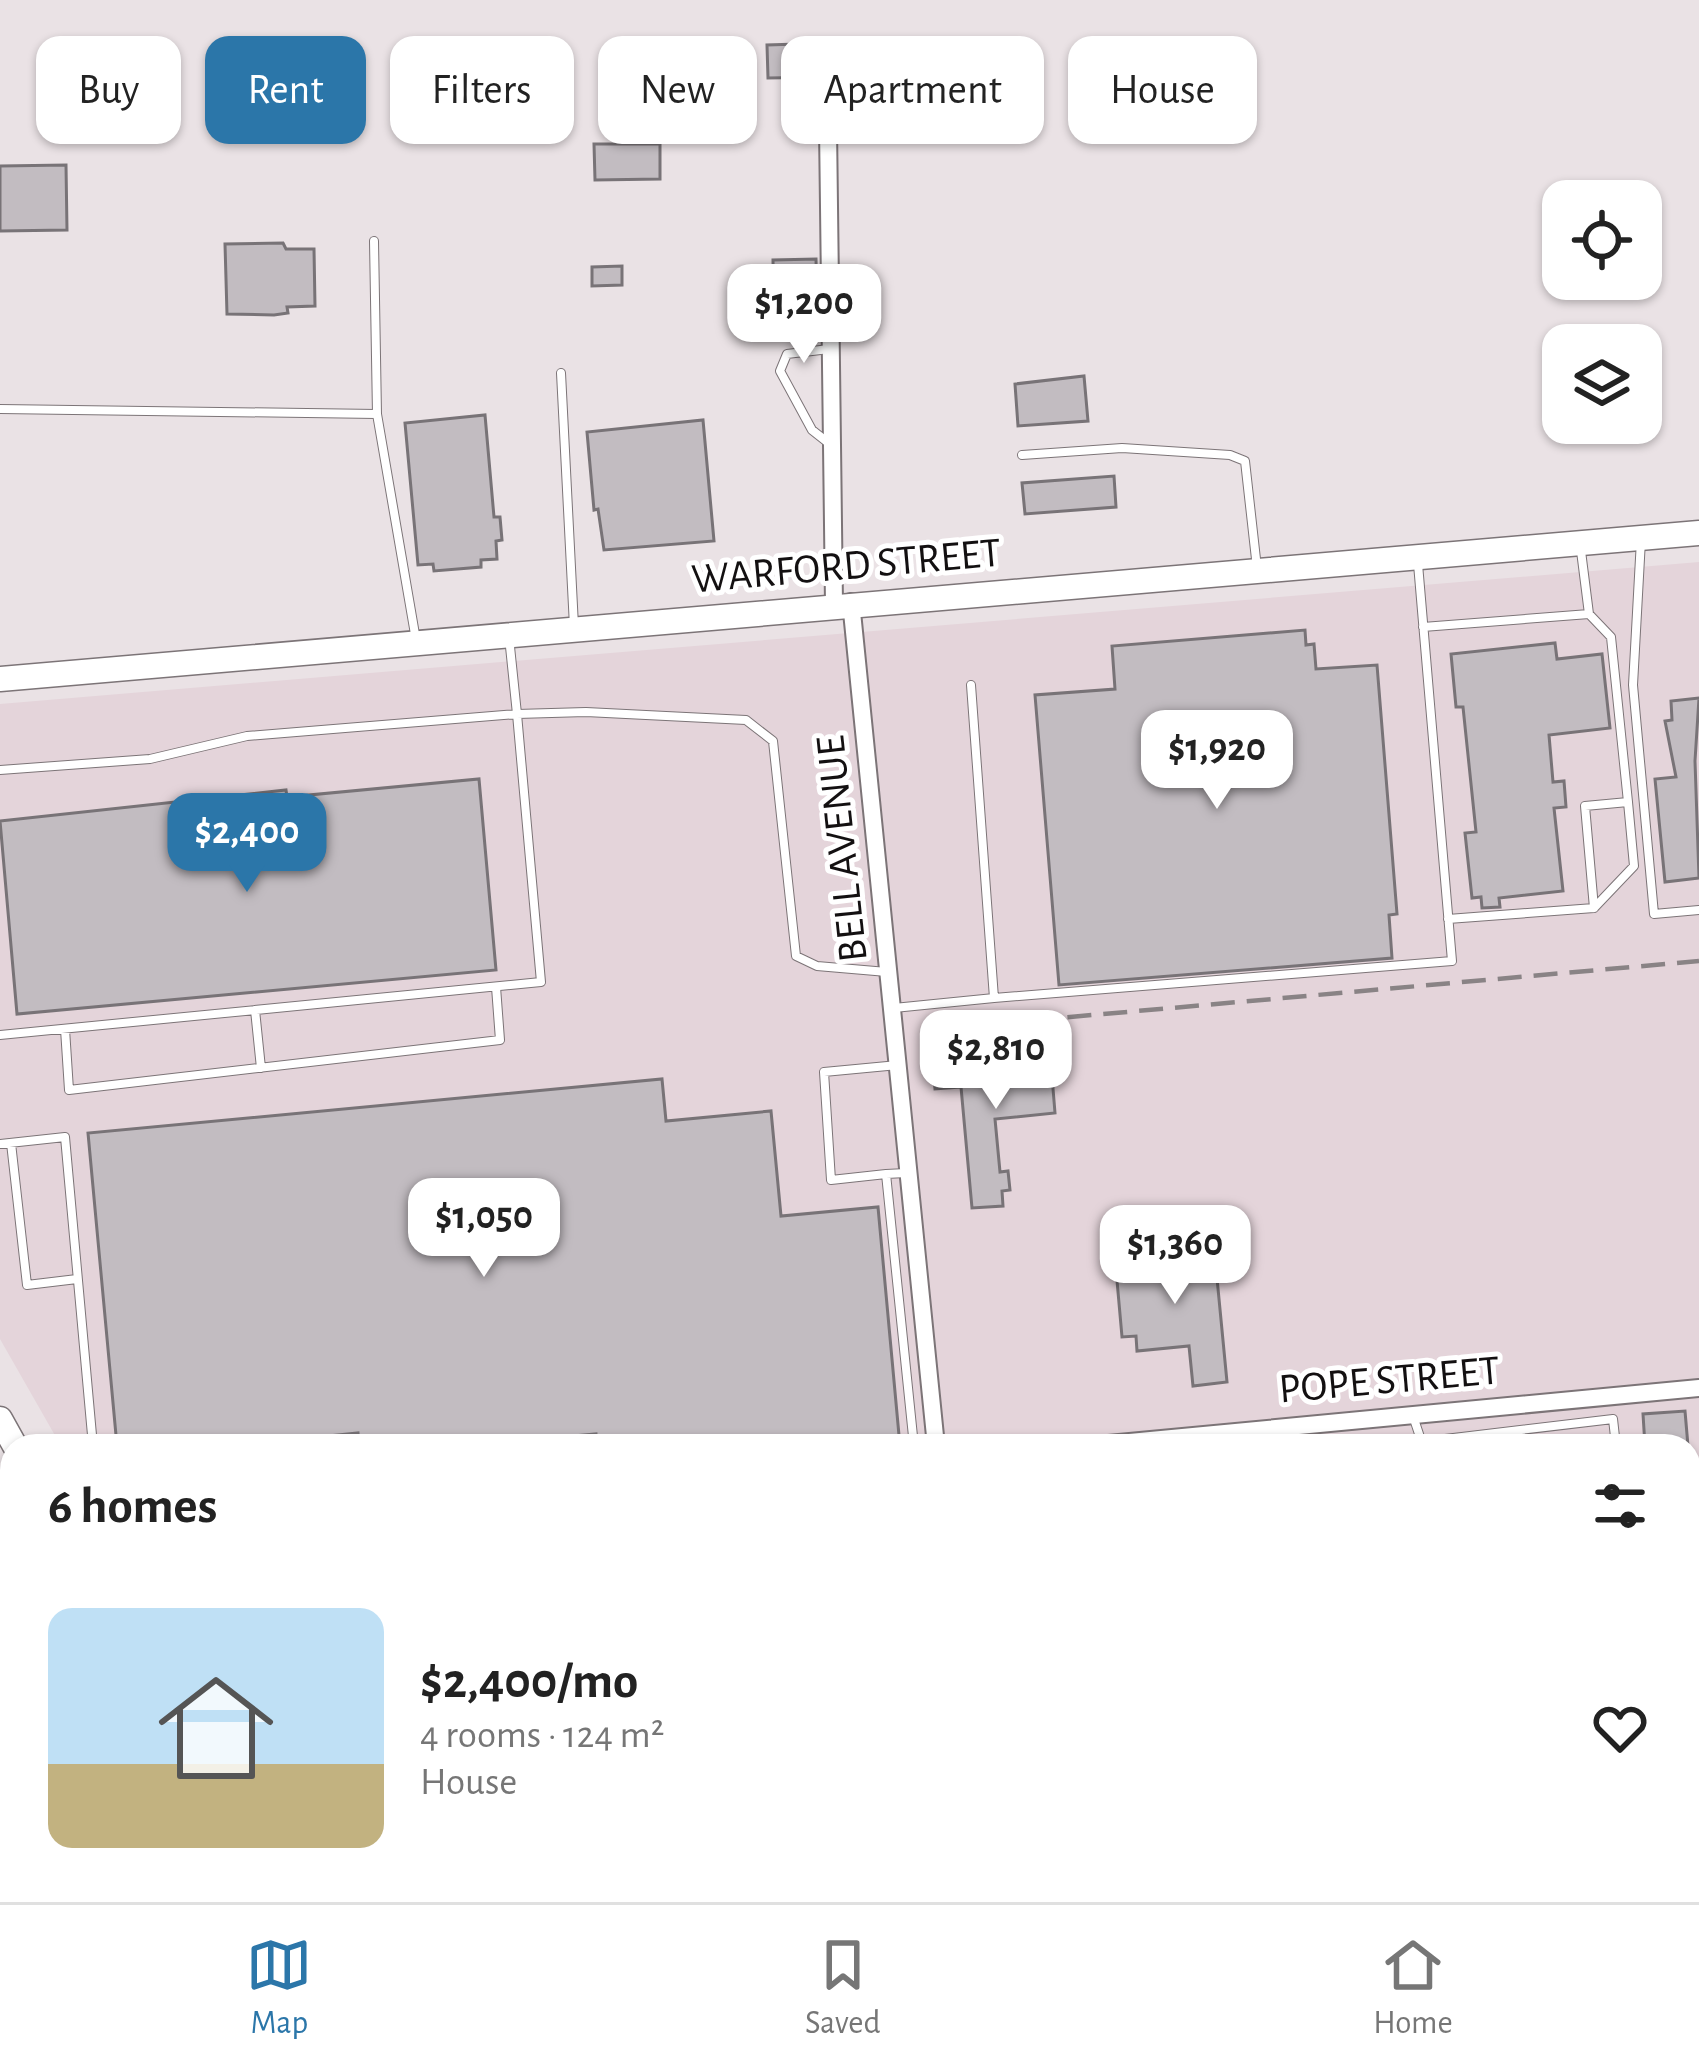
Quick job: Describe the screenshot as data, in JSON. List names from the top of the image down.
{
  "streets": {
    "main road": ["WARFORD STREET"],
    "street": ["BELL AVENUE", "POPE STREET"]
  },
  "crossings": [
    ["WARFORD STREET", "BELL AVENUE"]
  ],
  "page": {
    "chip": [
      "Buy",
      "Rent",
      "Filters",
      "New",
      "Apartment",
      "House"
    ],
    "price": [
      "$1,200",
      "$1,920",
      "$2,400",
      "$2,810",
      "$1,050",
      "$1,360"
    ],
    "heading": "6 homes",
    "list": [
      {
        "name": "$2,400/mo",
        "note": "4 rooms · 124 m² · House"
      }
    ],
    "tabs": ["Map", "Saved", "Home"]
  }
}
